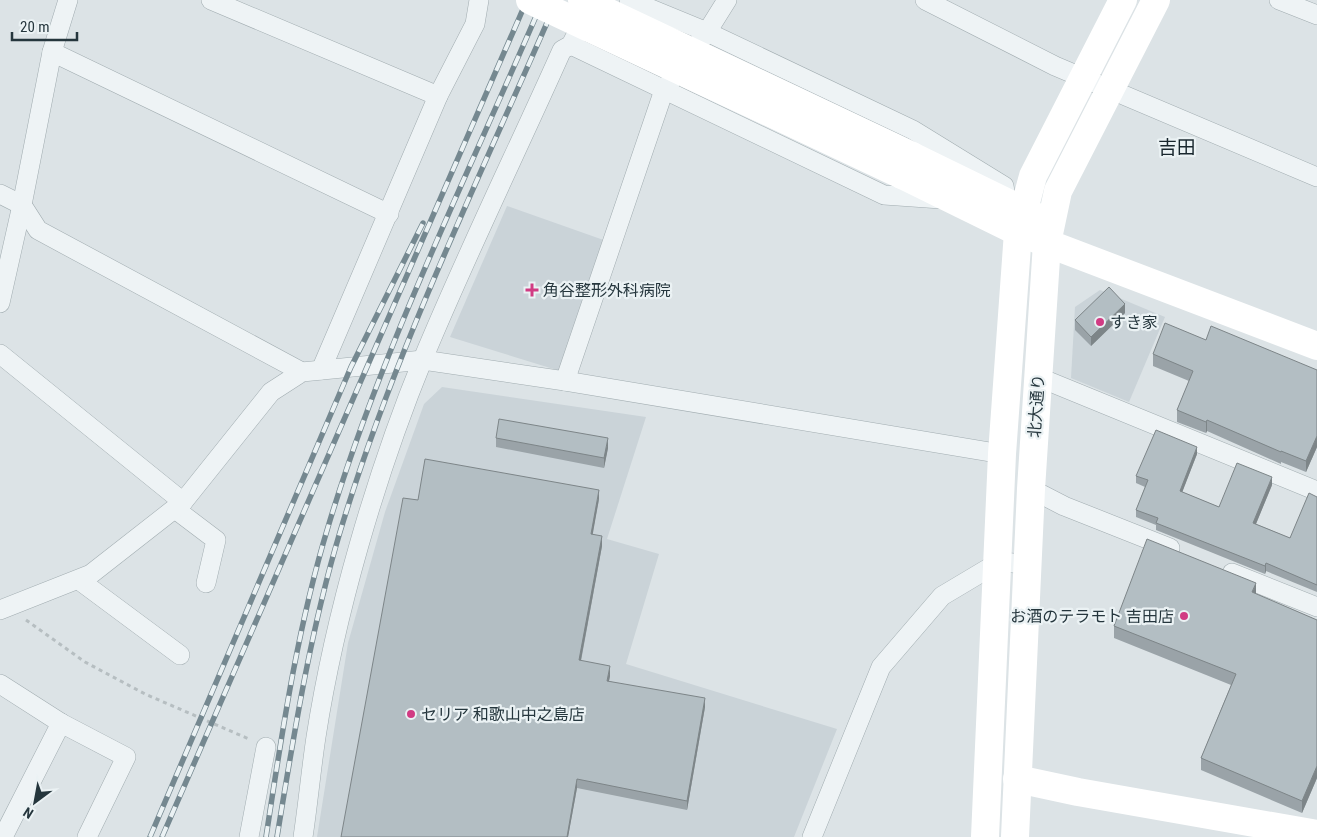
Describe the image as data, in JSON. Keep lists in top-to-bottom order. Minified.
{"streets":{"street":["北大通り"]},"districts":["吉田"],"places":{"health":["角谷整形外科病院"],"other":["すき家","お酒のテラモト 吉田店","セリア 和歌山中之島店"]},"scale_bar":"20 m","north":"bottom left"}
